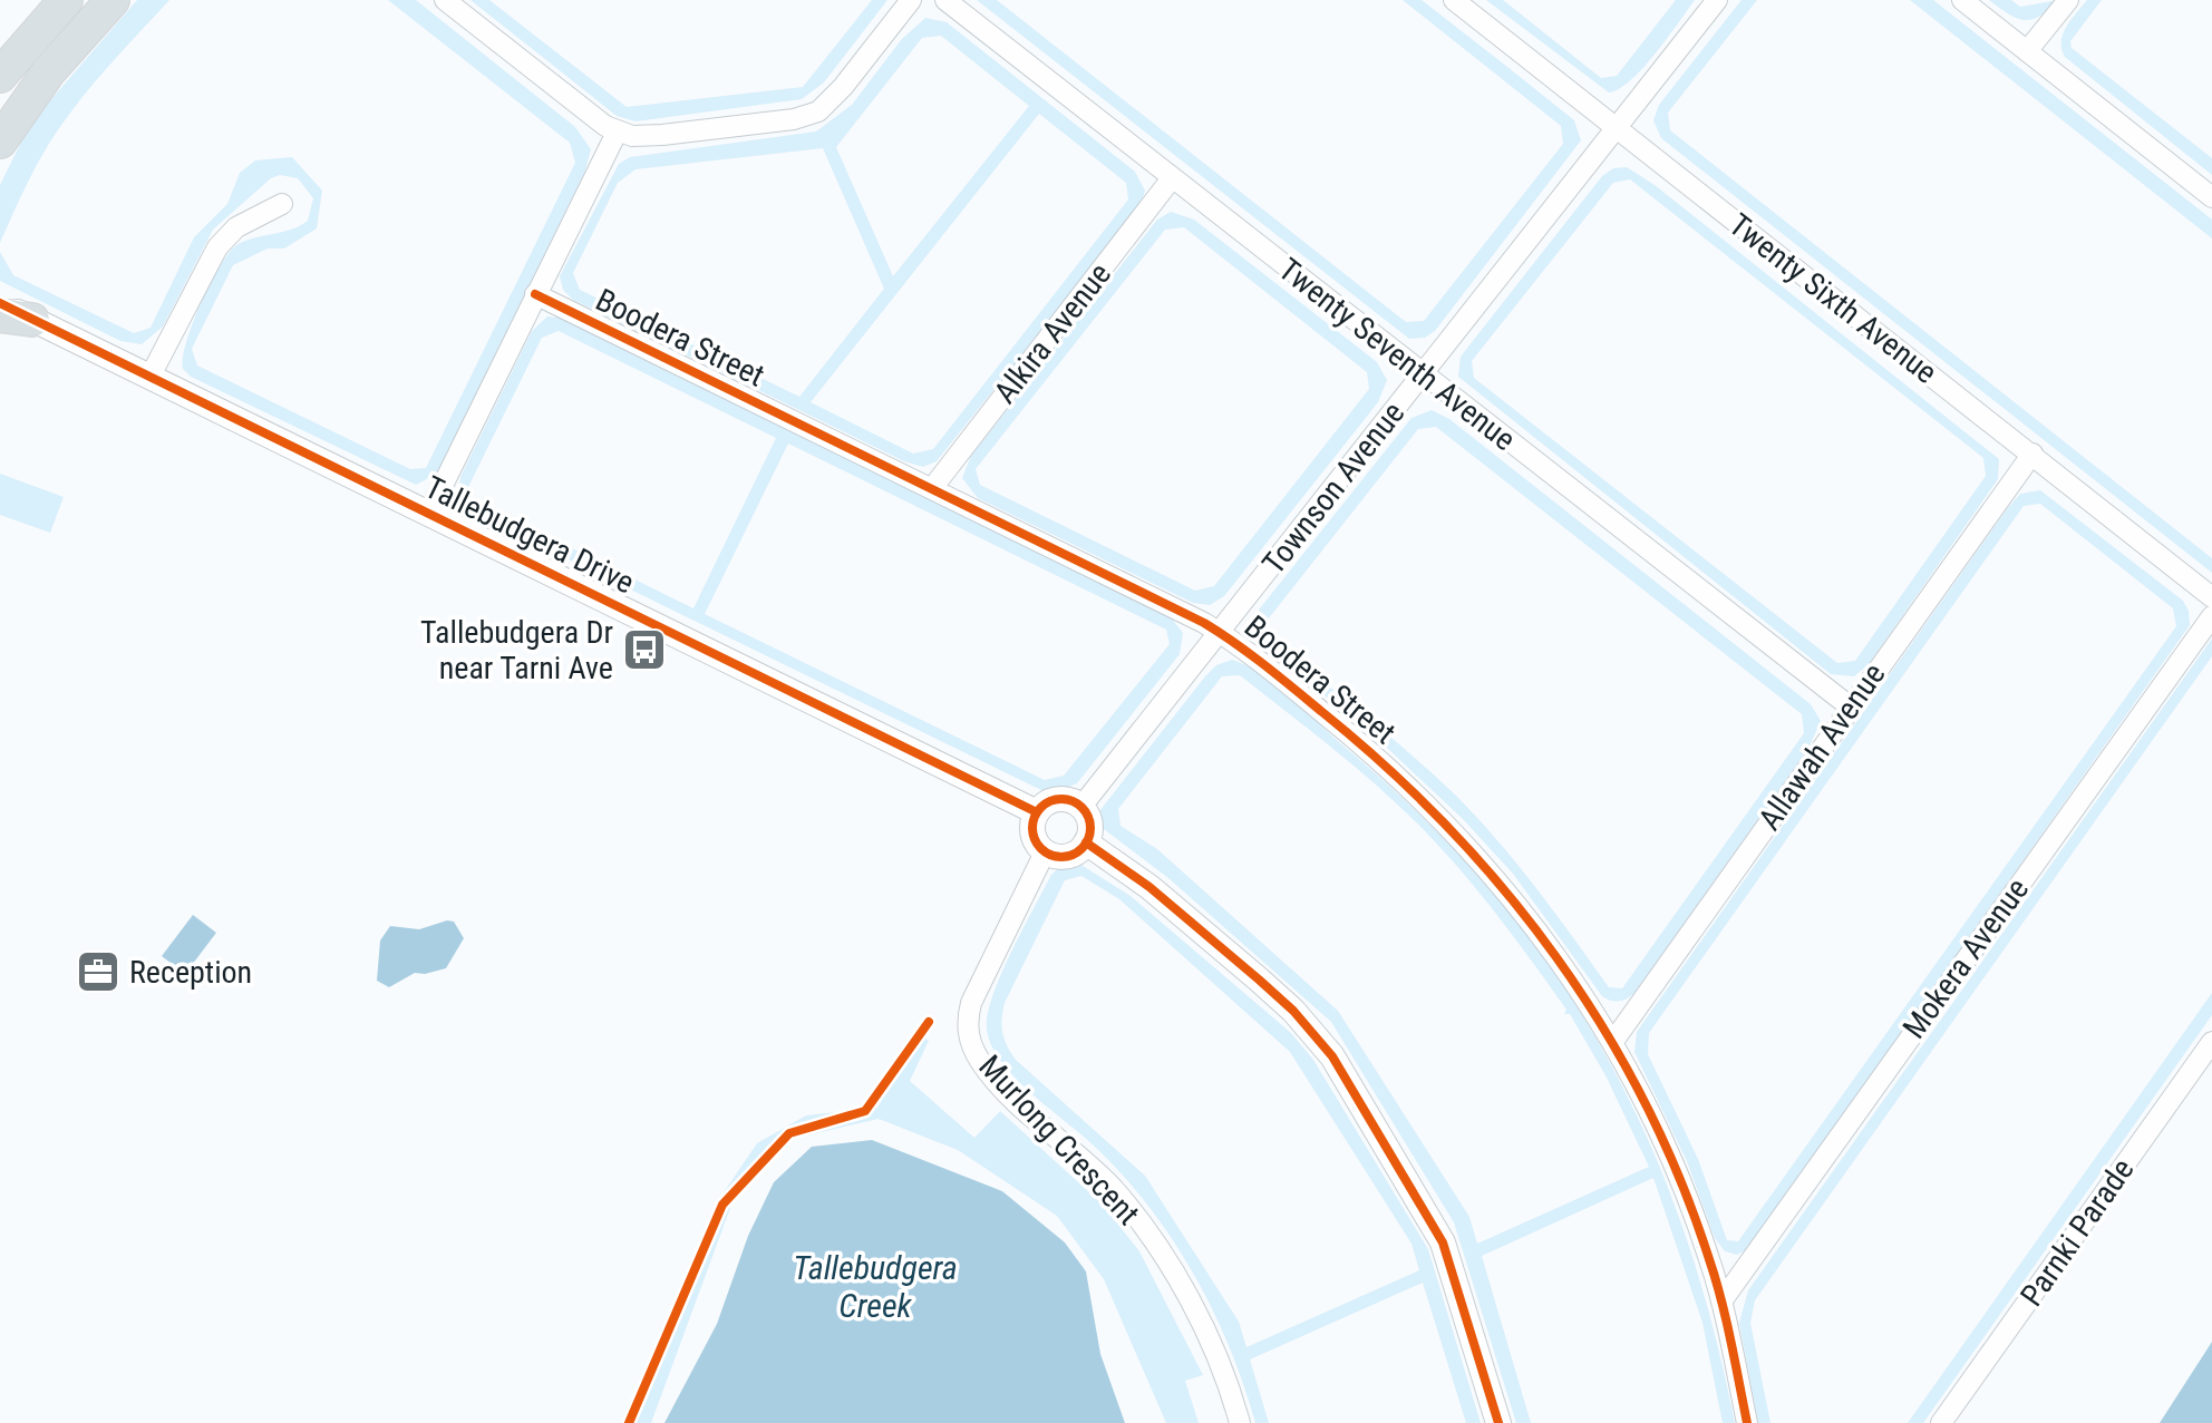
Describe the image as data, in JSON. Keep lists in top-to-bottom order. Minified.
{"streets":{"street":["Twenty Sixth Avenue","Alkira Avenue","Boodera Street","Twenty Seventh Avenue","Townson Avenue","Tallebudgera Drive","Allawah Avenue","Mokera Avenue","Murlong Crescent","Parnki Parade"]},"crossings":[["Twenty Sixth Avenue","Townson Avenue"],["Twenty Sixth Avenue","Allawah Avenue"],["Alkira Avenue","Boodera Street"],["Alkira Avenue","Twenty Seventh Avenue"],["Boodera Street","Townson Avenue"],["Boodera Street","Allawah Avenue"],["Boodera Street","Mokera Avenue"],["Twenty Seventh Avenue","Townson Avenue"],["Twenty Seventh Avenue","Allawah Avenue"],["Townson Avenue","Tallebudgera Drive"],["Townson Avenue","Murlong Crescent"],["Tallebudgera Drive","Murlong Crescent"]],"water":["Tallebudgera Creek"],"places":{"bus stop":["Tallebudgera Dr near Tarni Ave"],"office":["Reception"]}}
